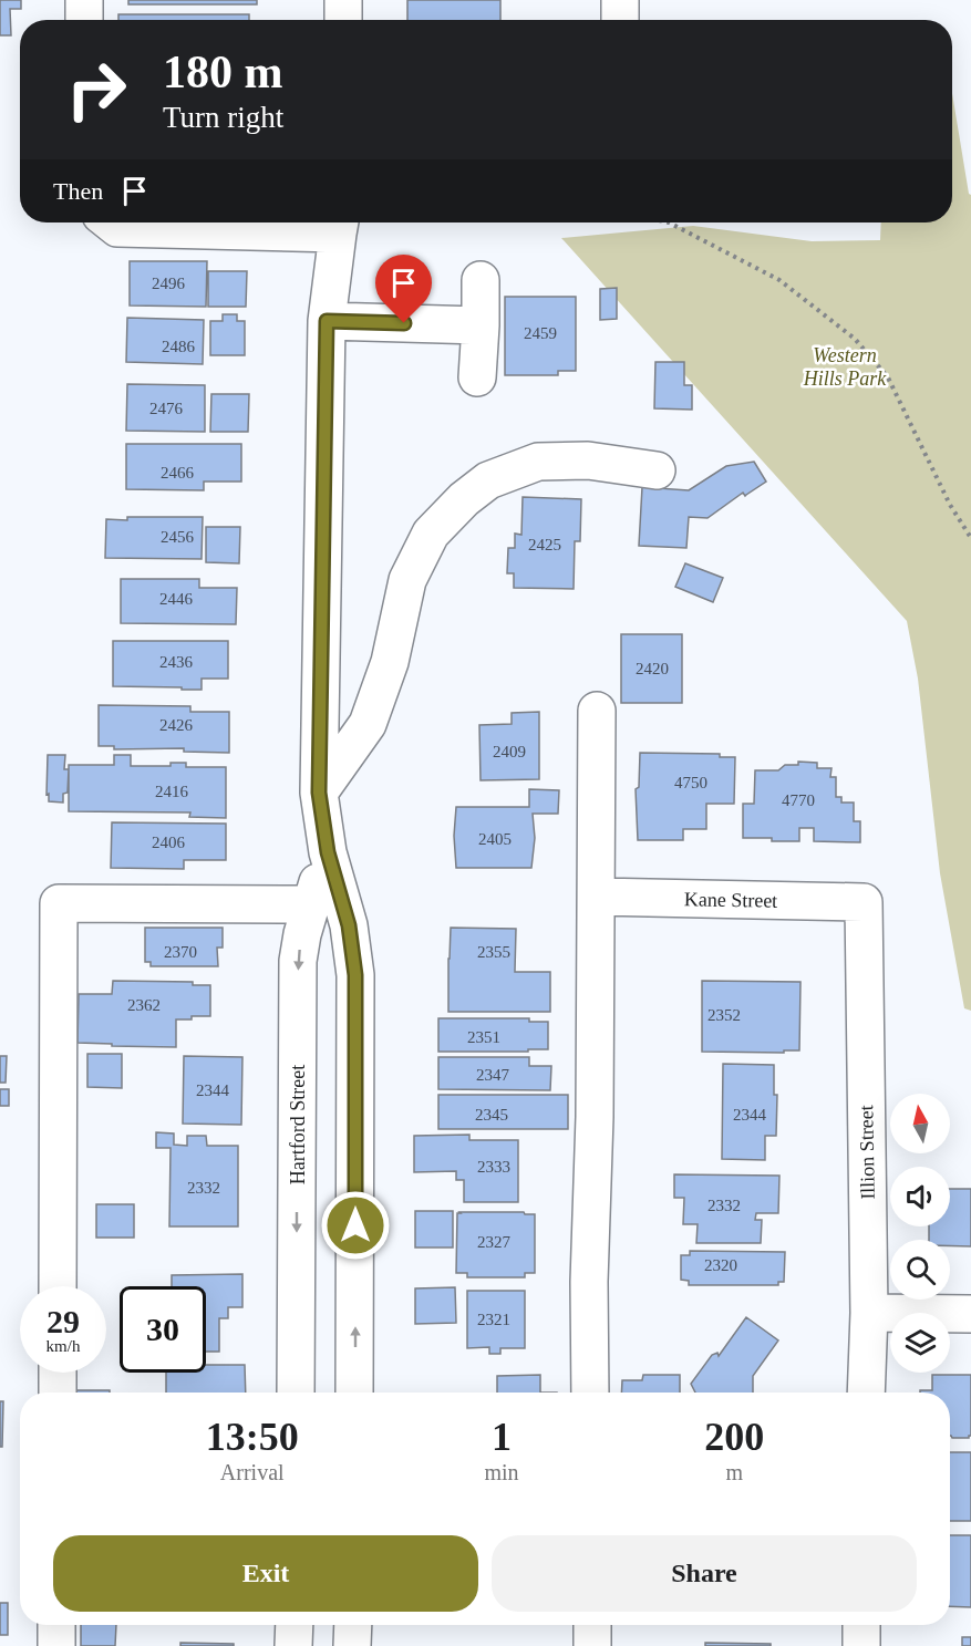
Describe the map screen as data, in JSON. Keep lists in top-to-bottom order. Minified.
{"streets":{"street":["Kane Street","Hartford Street","Illion Street"]},"crossings":[["Kane Street","Illion Street"]],"parks":["Western Hills Park"],"house_numbers":["2496","2459","2486","2476","2466","2456","2425","2446","2436","2420","2426","2409","4750","2416","4770","2405","2406","2370","2355","2362","2352","2351","2347","2344","2345","2344","2333","2332","2332","2327","2320","2321"],"north":"top","page":{"turn":["180 m","Turn right"],"then":"Then","speed":"29 km/h","limit":"30","eta":["13:50","Arrival","1","min","200","m"],"buttons":["Exit","Share"]}}
